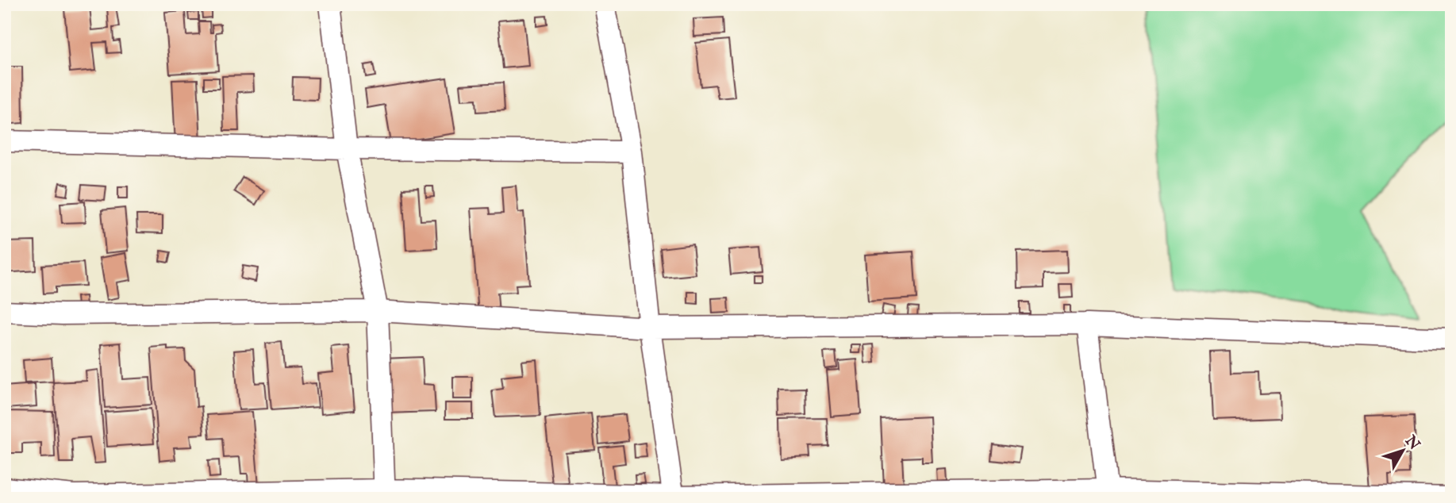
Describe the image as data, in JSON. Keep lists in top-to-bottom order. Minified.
{"north":"top right"}
